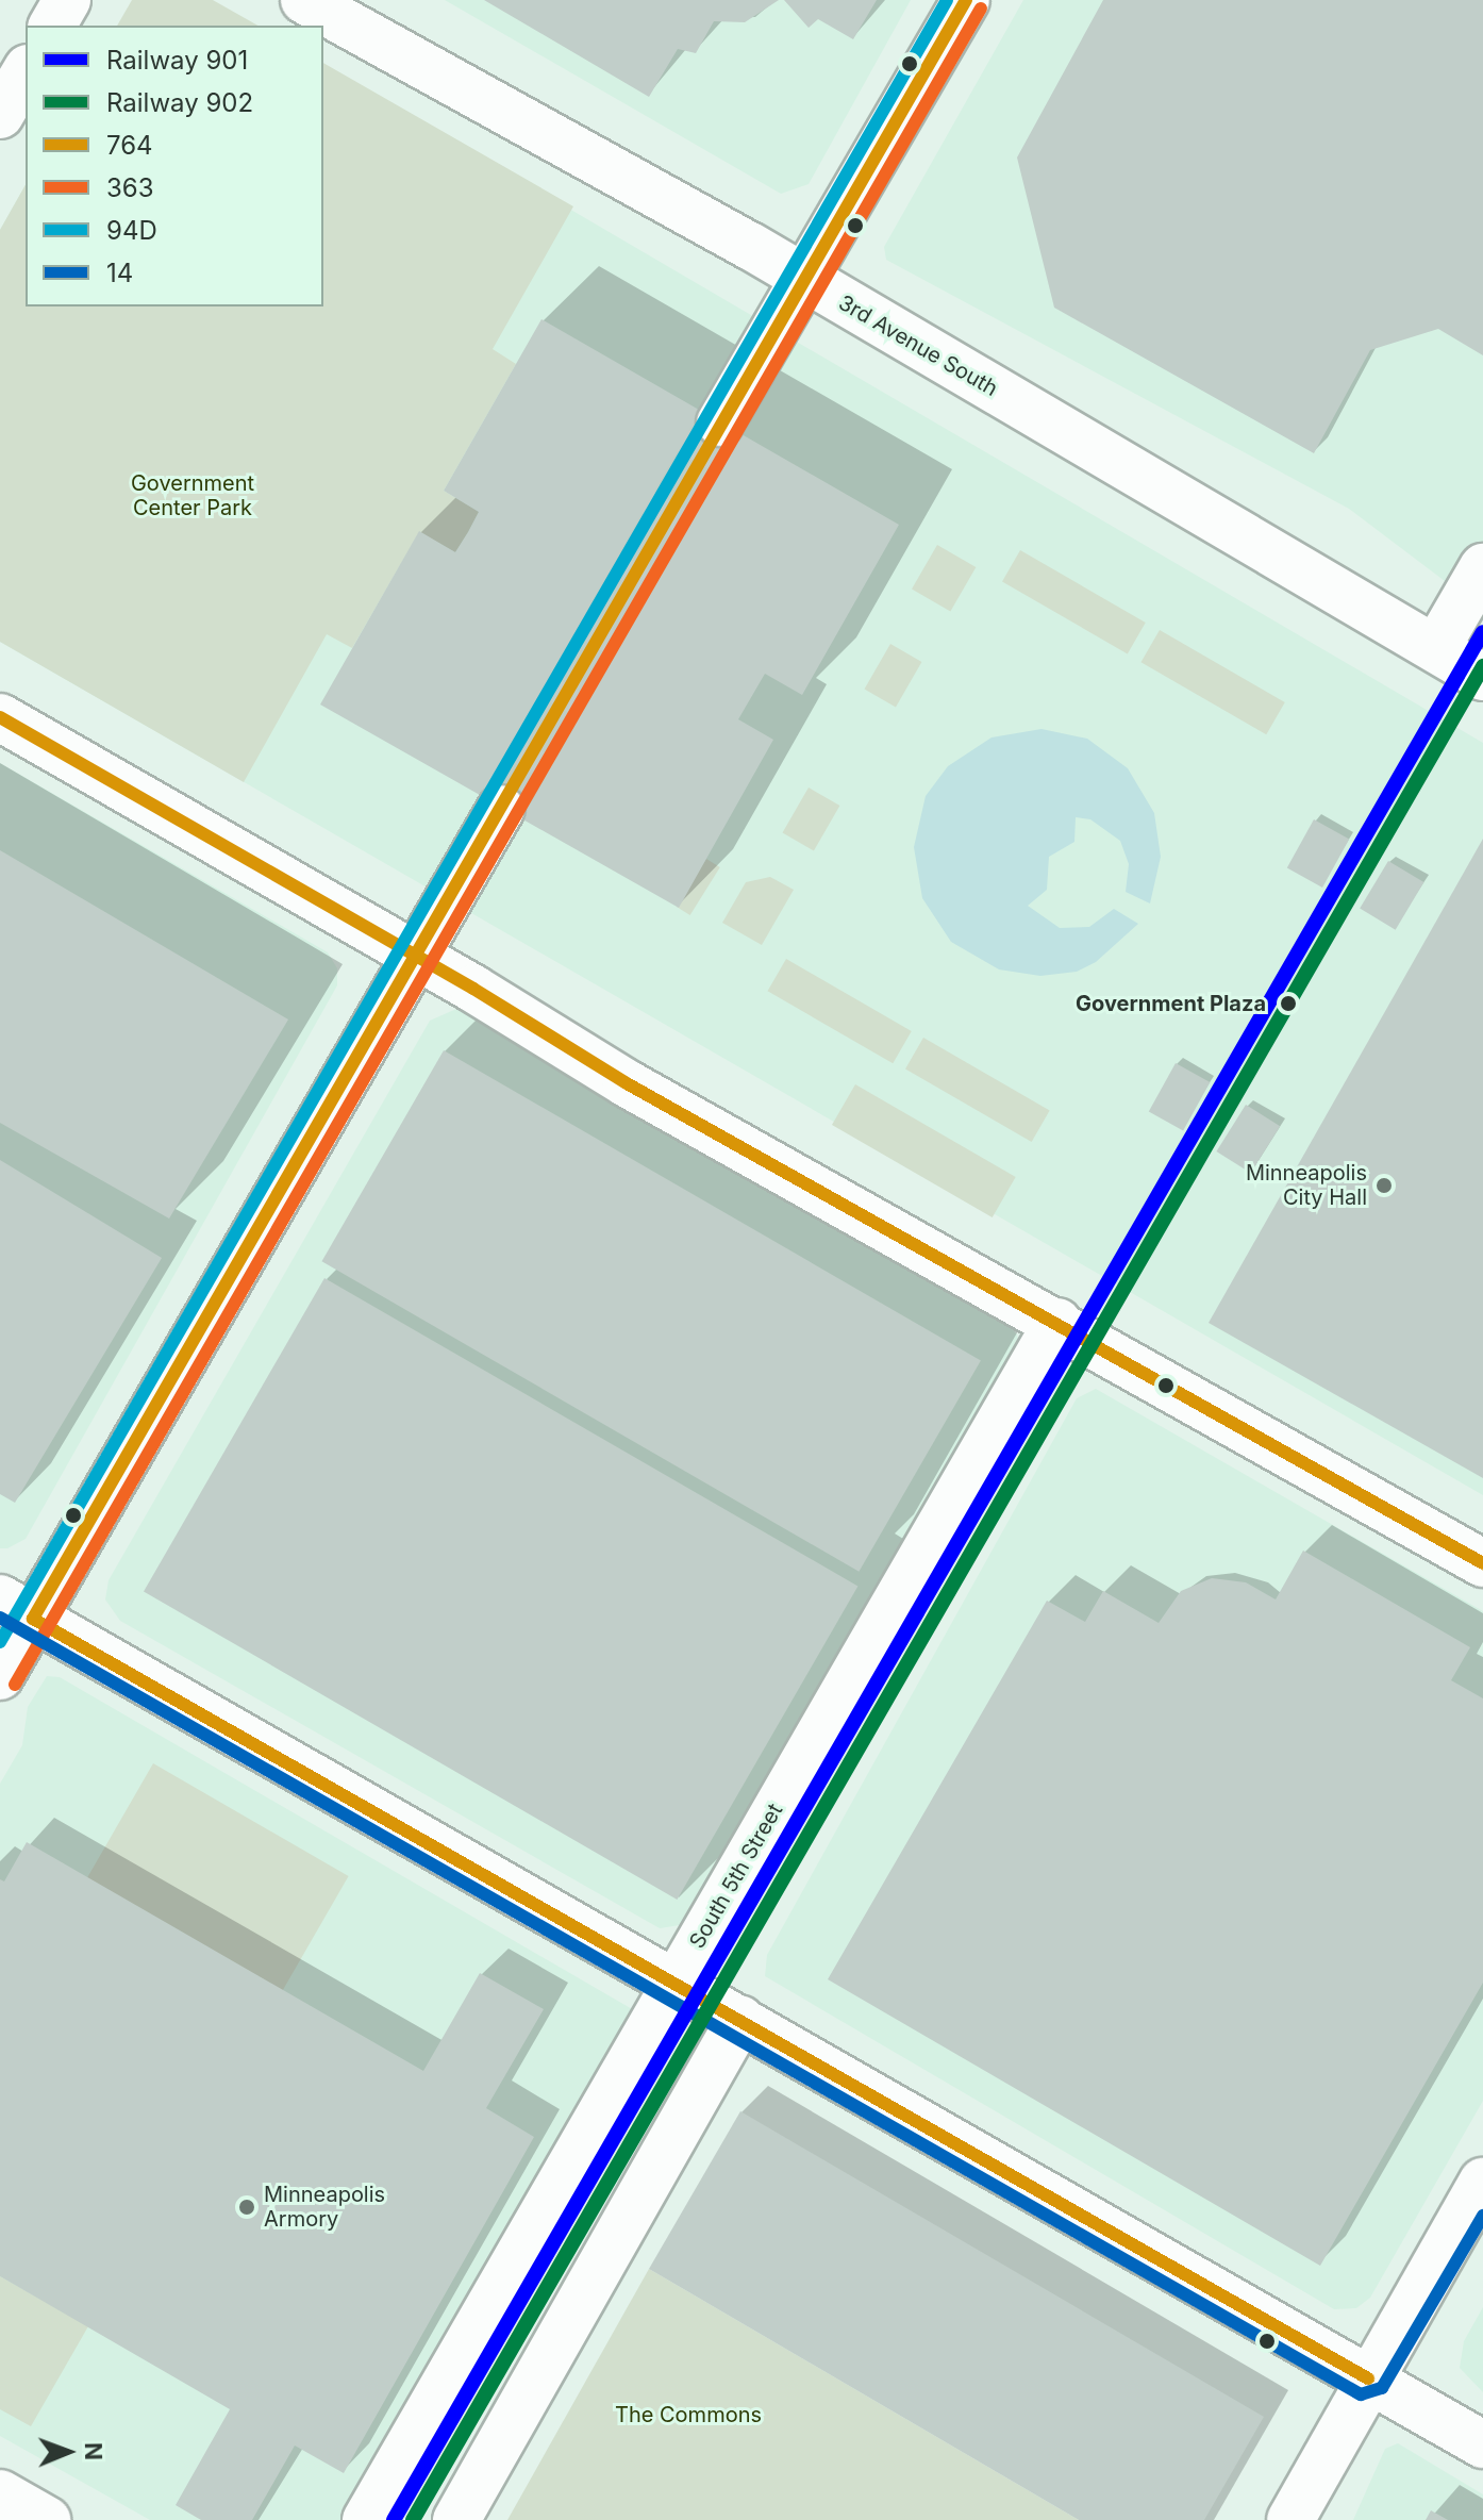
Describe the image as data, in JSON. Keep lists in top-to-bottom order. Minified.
{"streets":{"main road":["3rd Avenue South","South 5th Street"]},"parks":["Government Center Park","The Commons"],"places":["Government Plaza","Minneapolis City Hall","Minneapolis Armory"],"lines":["transit line 764","transit line 94D","transit line 363","rail line 901","rail line 902","transit line 14"],"legend":["Railway 901","Railway 902","764","363","94D","14"],"north":"right"}
